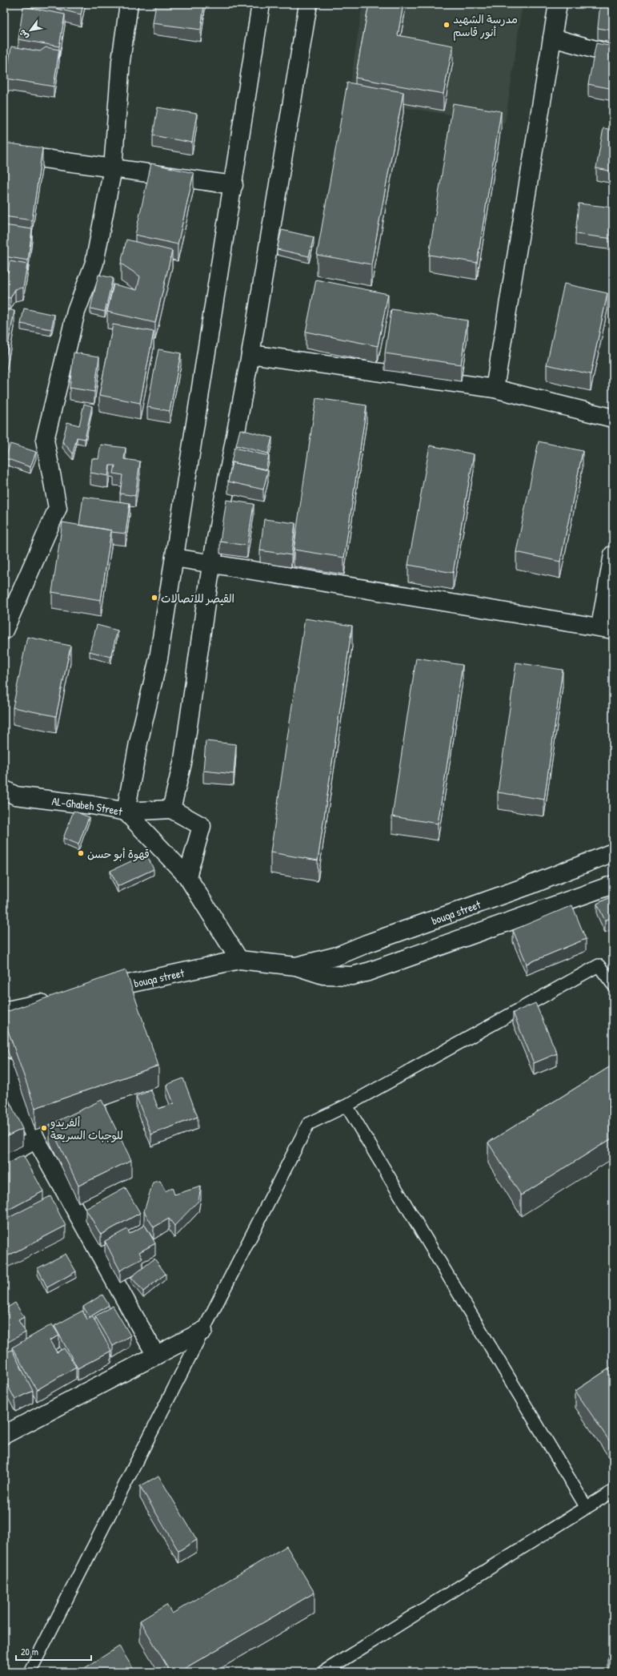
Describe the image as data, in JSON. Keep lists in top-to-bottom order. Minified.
{"streets":{"street":["AL-Ghabeh Street","bouqa street"]},"places":["مدرسة الشهيد أنور قاسم","القيصر للاتصالات","قهوة أبو حسن","ألفريدو للوجبات السريعة"],"scale_bar":"20 m","north":"bottom left"}
